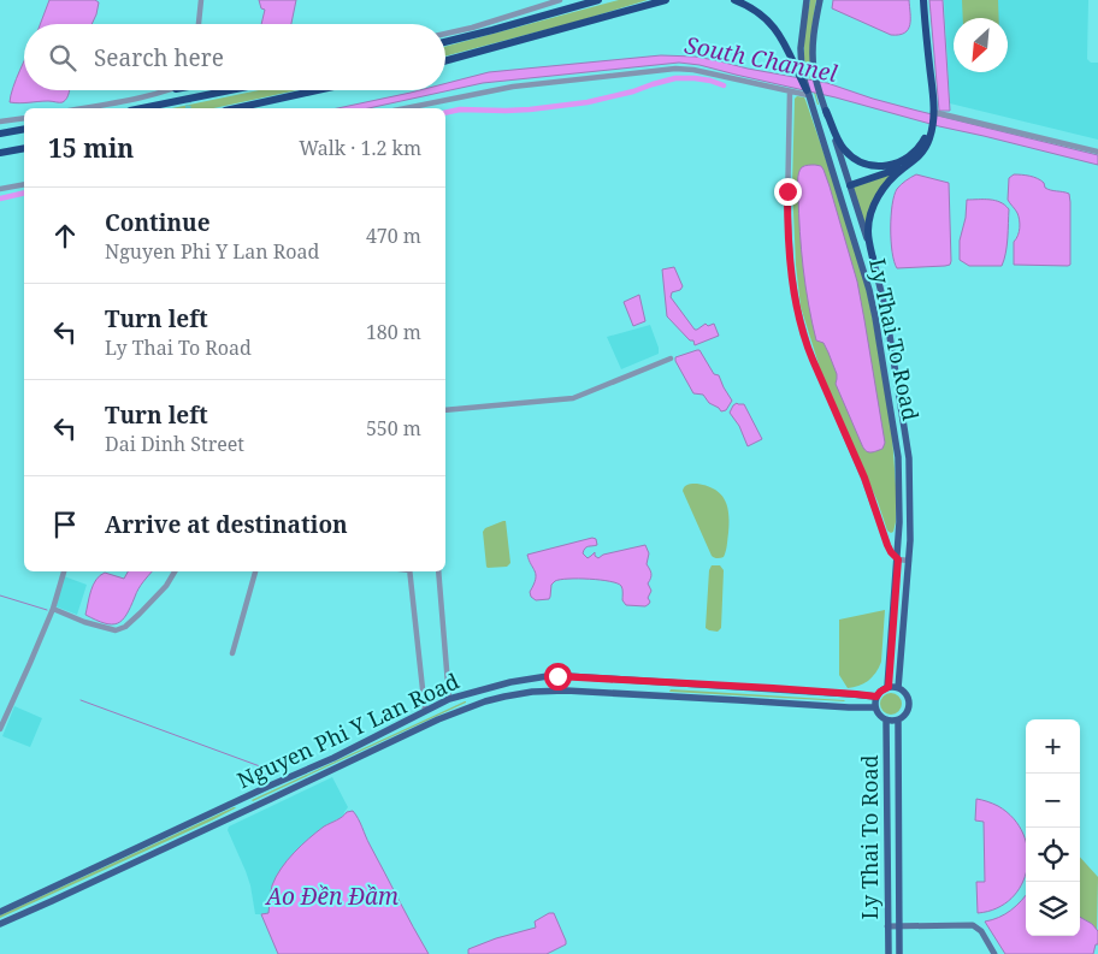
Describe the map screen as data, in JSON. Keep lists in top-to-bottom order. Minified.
{"streets":{"main road":["Ly Thai To Road","Nguyen Phi Y Lan Road"]},"crossings":[["Ly Thai To Road","Nguyen Phi Y Lan Road"]],"water":["South Channel","Ao Đền Đầm"],"north":"bottom left","page":{"search":"Search here","heading":["15 min","Walk · 1.2 km"],"list":[["Continue","Nguyen Phi Y Lan Road","470 m"],["Turn left","Ly Thai To Road","180 m"],["Turn left","Dai Dinh Street","550 m"],"Arrive at destination"],"map_buttons":["+","−"]}}
